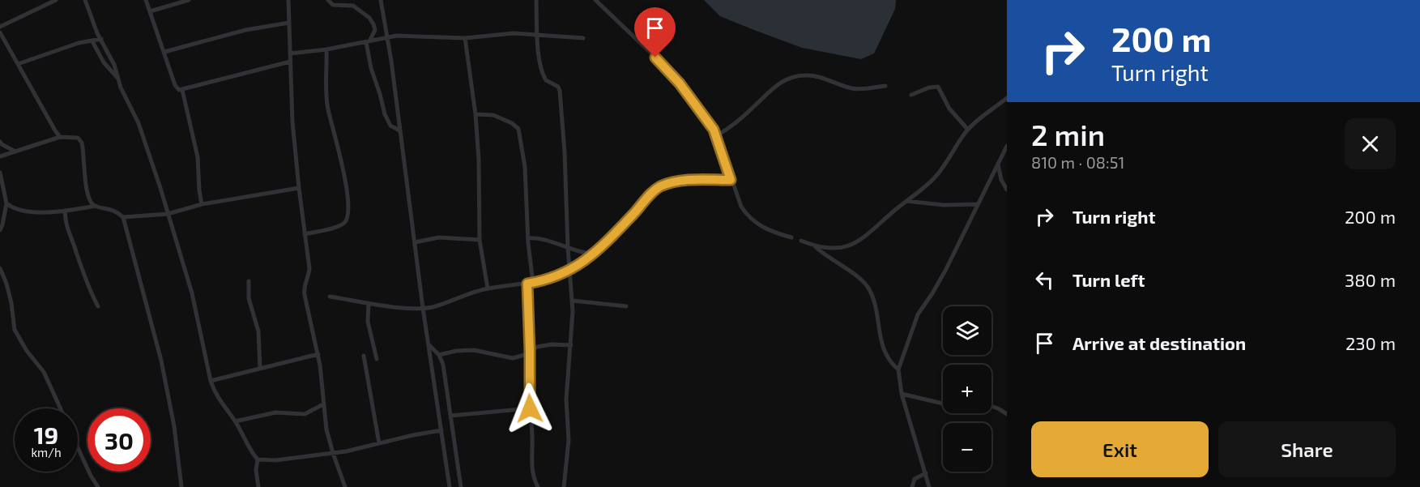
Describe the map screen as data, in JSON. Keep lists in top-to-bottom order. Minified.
{"page":{"turn":["200 m","Turn right"],"heading":["2 min","810 m · 08:51"],"list":[{"name":"Turn right","value":"200 m"},{"name":"Turn left","value":"380 m"},{"name":"Arrive at destination","value":"230 m"}],"map_buttons":["+","−"],"speed":"19 km/h","limit":"30","buttons":["Exit","Share"]}}
